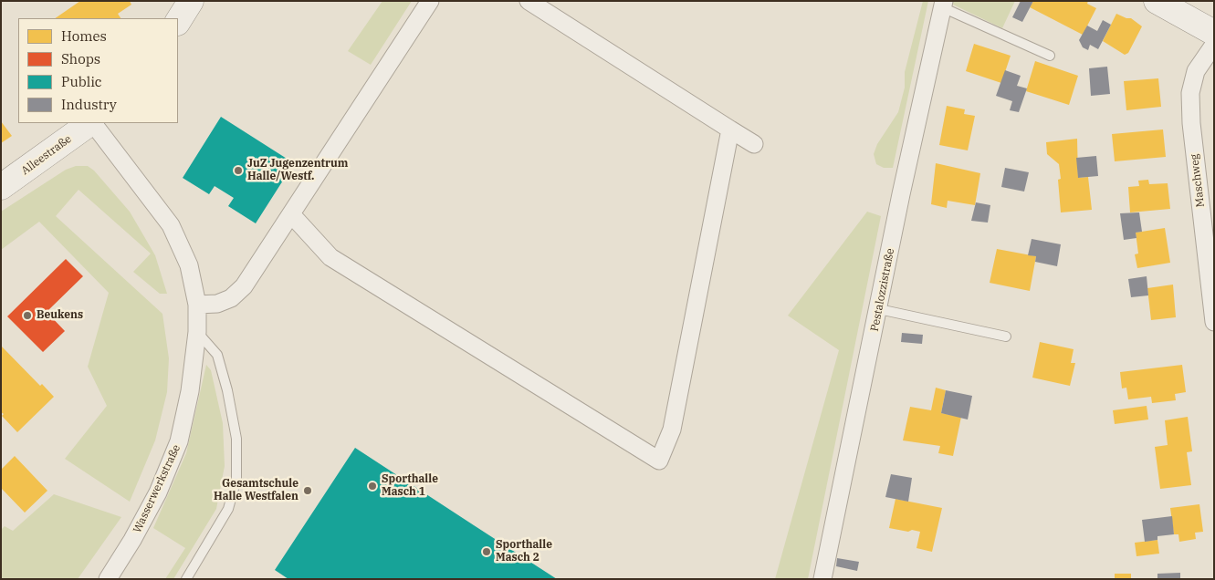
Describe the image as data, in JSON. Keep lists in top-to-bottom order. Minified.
{"streets":{"street":["Alleestraße","Maschweg","Pestalozzistraße","Wasserwerkstraße"]},"places":["JuZ Jugenzentrum Halle/Westf.","Beukens","Sporthalle Masch 1","Gesamtschule Halle Westfalen","Sporthalle Masch 2"],"legend":["Homes","Shops","Public","Industry"]}
